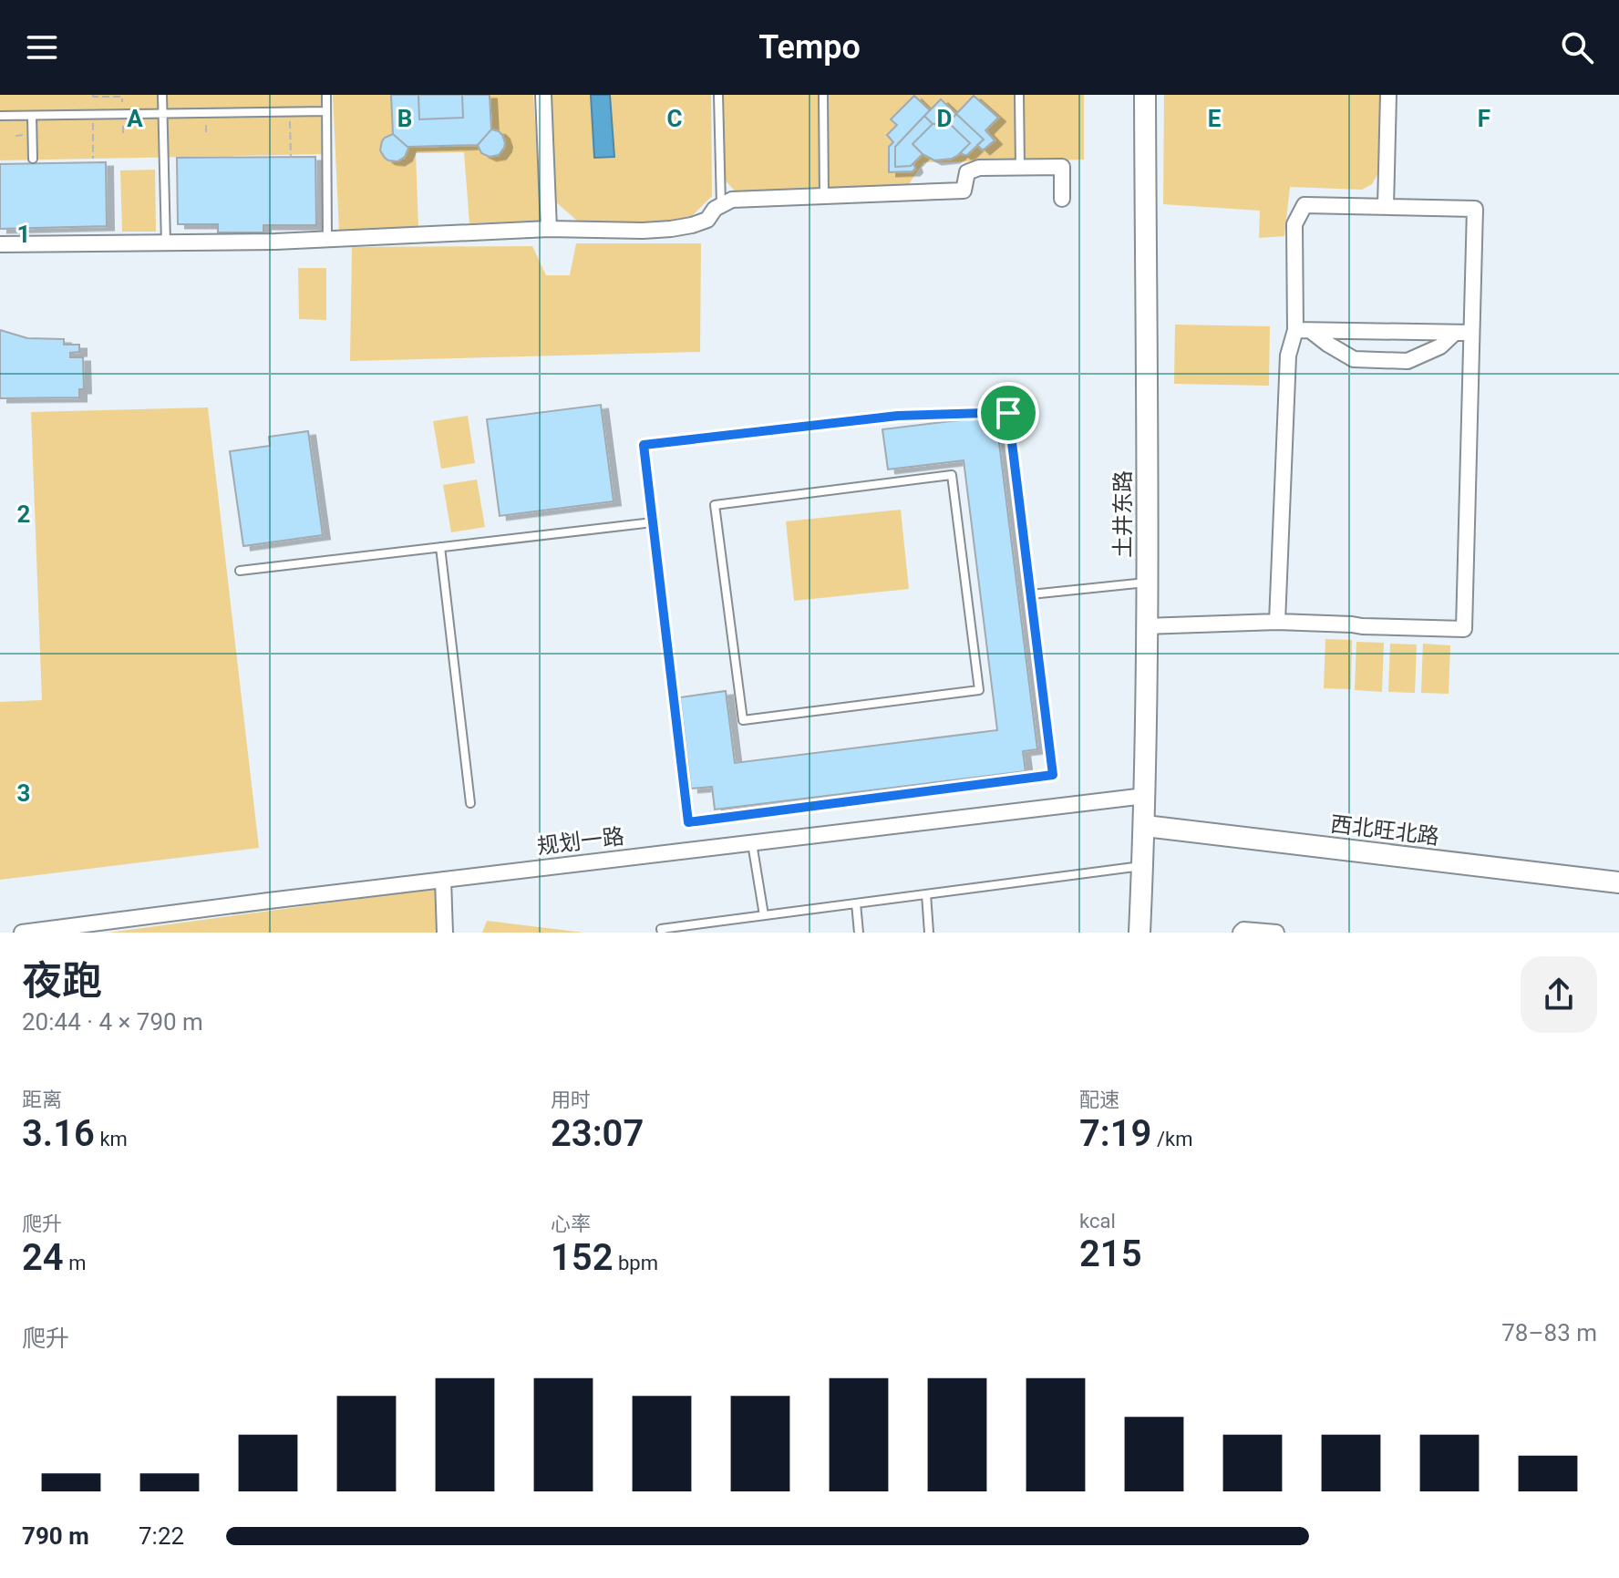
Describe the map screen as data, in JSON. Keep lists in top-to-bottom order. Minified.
{"streets":{"street":["土井东路","西北旺北路","规划一路"]},"crossings":[["土井东路","西北旺北路"],["土井东路","规划一路"]],"page":{"header":"Tempo","heading":["夜跑","20:44 · 4 × 790 m"],"stats":[["距离","3.16 km"],["用时","23:07"],["配速","7:19 /km"],["爬升","24 m"],["心率","152 bpm"],["kcal","215"]],"chart":["爬升","78–83 m"],"list":[{"name":"790 m","note":"7:22"}]},"grid":{"columns":["A","B","C","D","E","F"],"rows":["1","2","3"]}}
